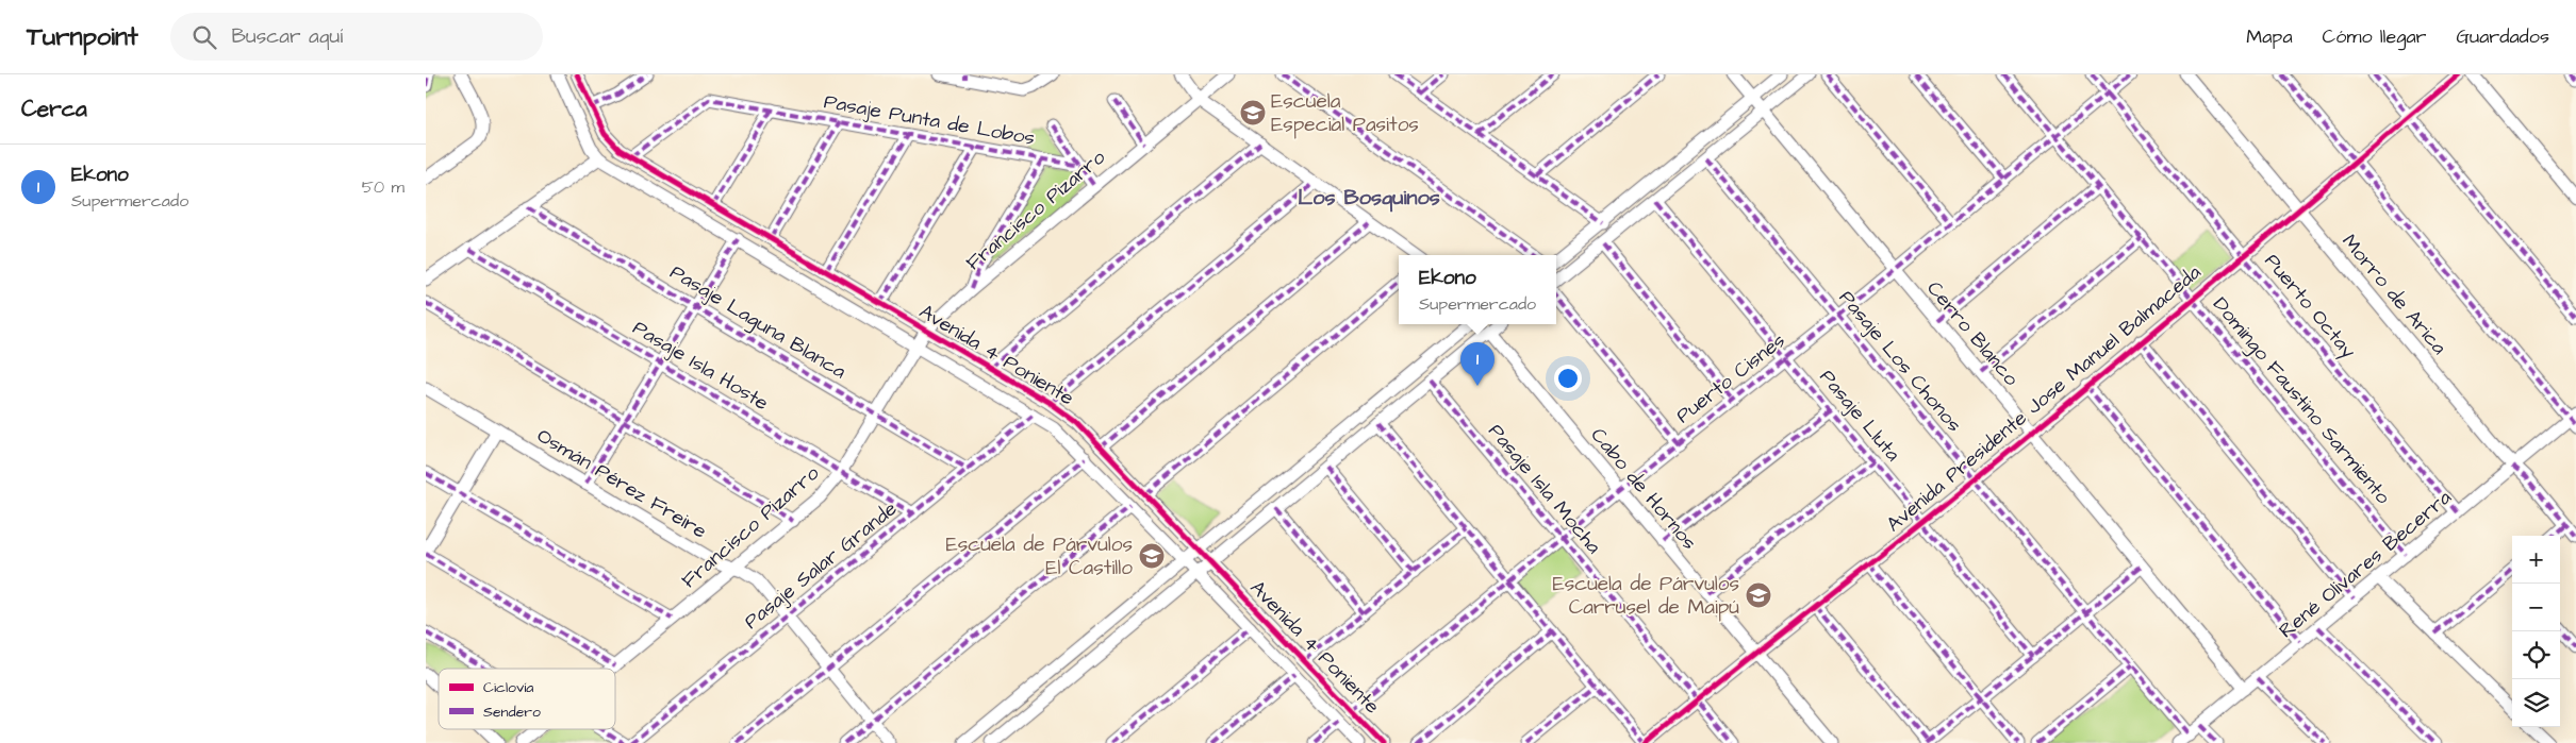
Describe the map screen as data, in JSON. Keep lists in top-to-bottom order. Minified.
{"streets":{"street":["Pasaje Punta de Lobos","Francisco Pizarro","Morro de Arica","Puerto Octay","Pasaje Laguna Blanca","Cerro Blanco","Avenida 4 Poniente","Pasaje Los Chonos","Pasaje Isla Hoste","Puerto Cisnes","Avenida Presidente Jose Manuel Balmaceda","Domingo Faustino Sarmiento","Pasaje Lluta","Osmán Pérez Freire","Pasaje Isla Mocha","Cabo de Hornos","René Olivares Becerra","Pasaje Salar Grande"]},"crossings":[["Pasaje Punta de Lobos","Avenida 4 Poniente"],["Francisco Pizarro","Pasaje Laguna Blanca"],["Francisco Pizarro","Avenida 4 Poniente"],["Francisco Pizarro","Pasaje Isla Hoste"],["Francisco Pizarro","Osmán Pérez Freire"],["Morro de Arica","Avenida Presidente Jose Manuel Balmaceda"],["Morro de Arica","René Olivares Becerra"],["Puerto Octay","Puerto Cisnes"],["Puerto Octay","Avenida Presidente Jose Manuel Balmaceda"],["Puerto Octay","René Olivares Becerra"],["Pasaje Laguna Blanca","Pasaje Salar Grande"],["Cerro Blanco","Puerto Cisnes"],["Cerro Blanco","Avenida Presidente Jose Manuel Balmaceda"],["Cerro Blanco","René Olivares Becerra"],["Avenida 4 Poniente","Puerto Cisnes"],["Avenida 4 Poniente","Pasaje Salar Grande"],["Pasaje Los Chonos","Puerto Cisnes"],["Pasaje Los Chonos","Avenida Presidente Jose Manuel Balmaceda"],["Pasaje Los Chonos","René Olivares Becerra"],["Pasaje Isla Hoste","Pasaje Salar Grande"],["Puerto Cisnes","Domingo Faustino Sarmiento"],["Puerto Cisnes","Pasaje Lluta"],["Puerto Cisnes","Pasaje Isla Mocha"],["Puerto Cisnes","Cabo de Hornos"],["Avenida Presidente Jose Manuel Balmaceda","Domingo Faustino Sarmiento"],["Avenida Presidente Jose Manuel Balmaceda","Pasaje Lluta"],["Avenida Presidente Jose Manuel Balmaceda","Pasaje Isla Mocha"],["Avenida Presidente Jose Manuel Balmaceda","Cabo de Hornos"],["Domingo Faustino Sarmiento","René Olivares Becerra"],["Osmán Pérez Freire","Pasaje Salar Grande"]],"districts":["Los Bosquinos"],"places":{"school or university":["Escuela Especial Pasitos","Escuela de Párvulos El Castillo","Escuela de Párvulos Carrusel de Maipú"]},"legend":["Ciclovía","Sendero"],"page":{"header":"Turnpoint","search":"Buscar aquí","nav":["Mapa","Cómo llegar","Guardados"],"heading":"Cerca","list":[{"mark":"1","name":"Ekono","note":"Supermercado","value":"50 m"}],"popup":["Ekono","Supermercado"],"pins":"1","map_buttons":["+","−"]}}
